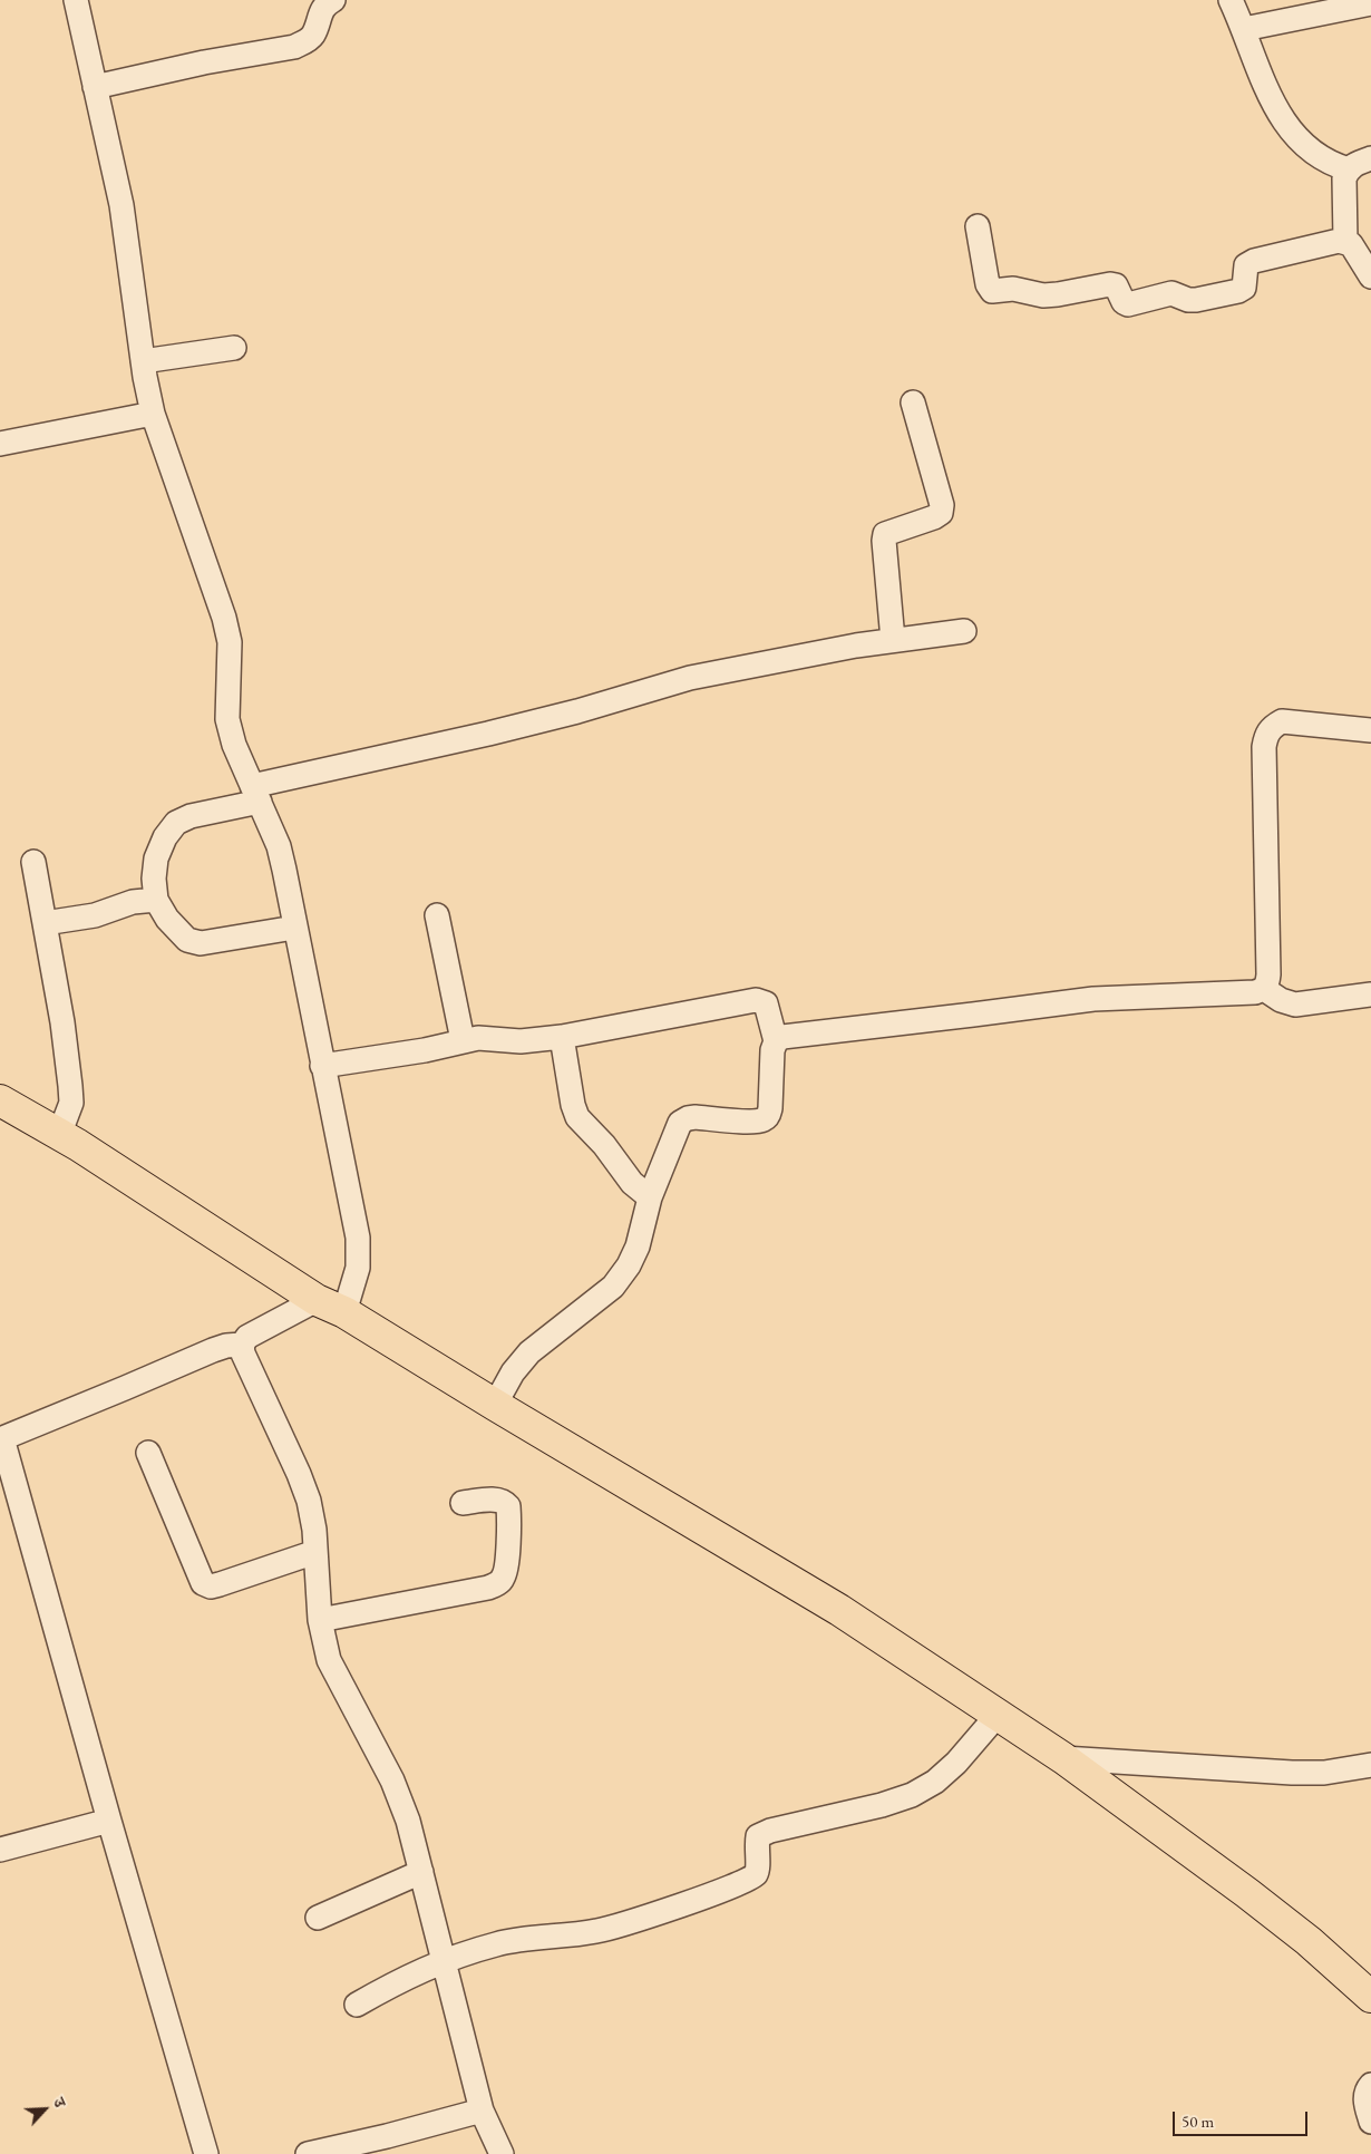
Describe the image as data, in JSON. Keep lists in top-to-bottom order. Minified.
{"scale_bar":"50 m","north":"top right"}
